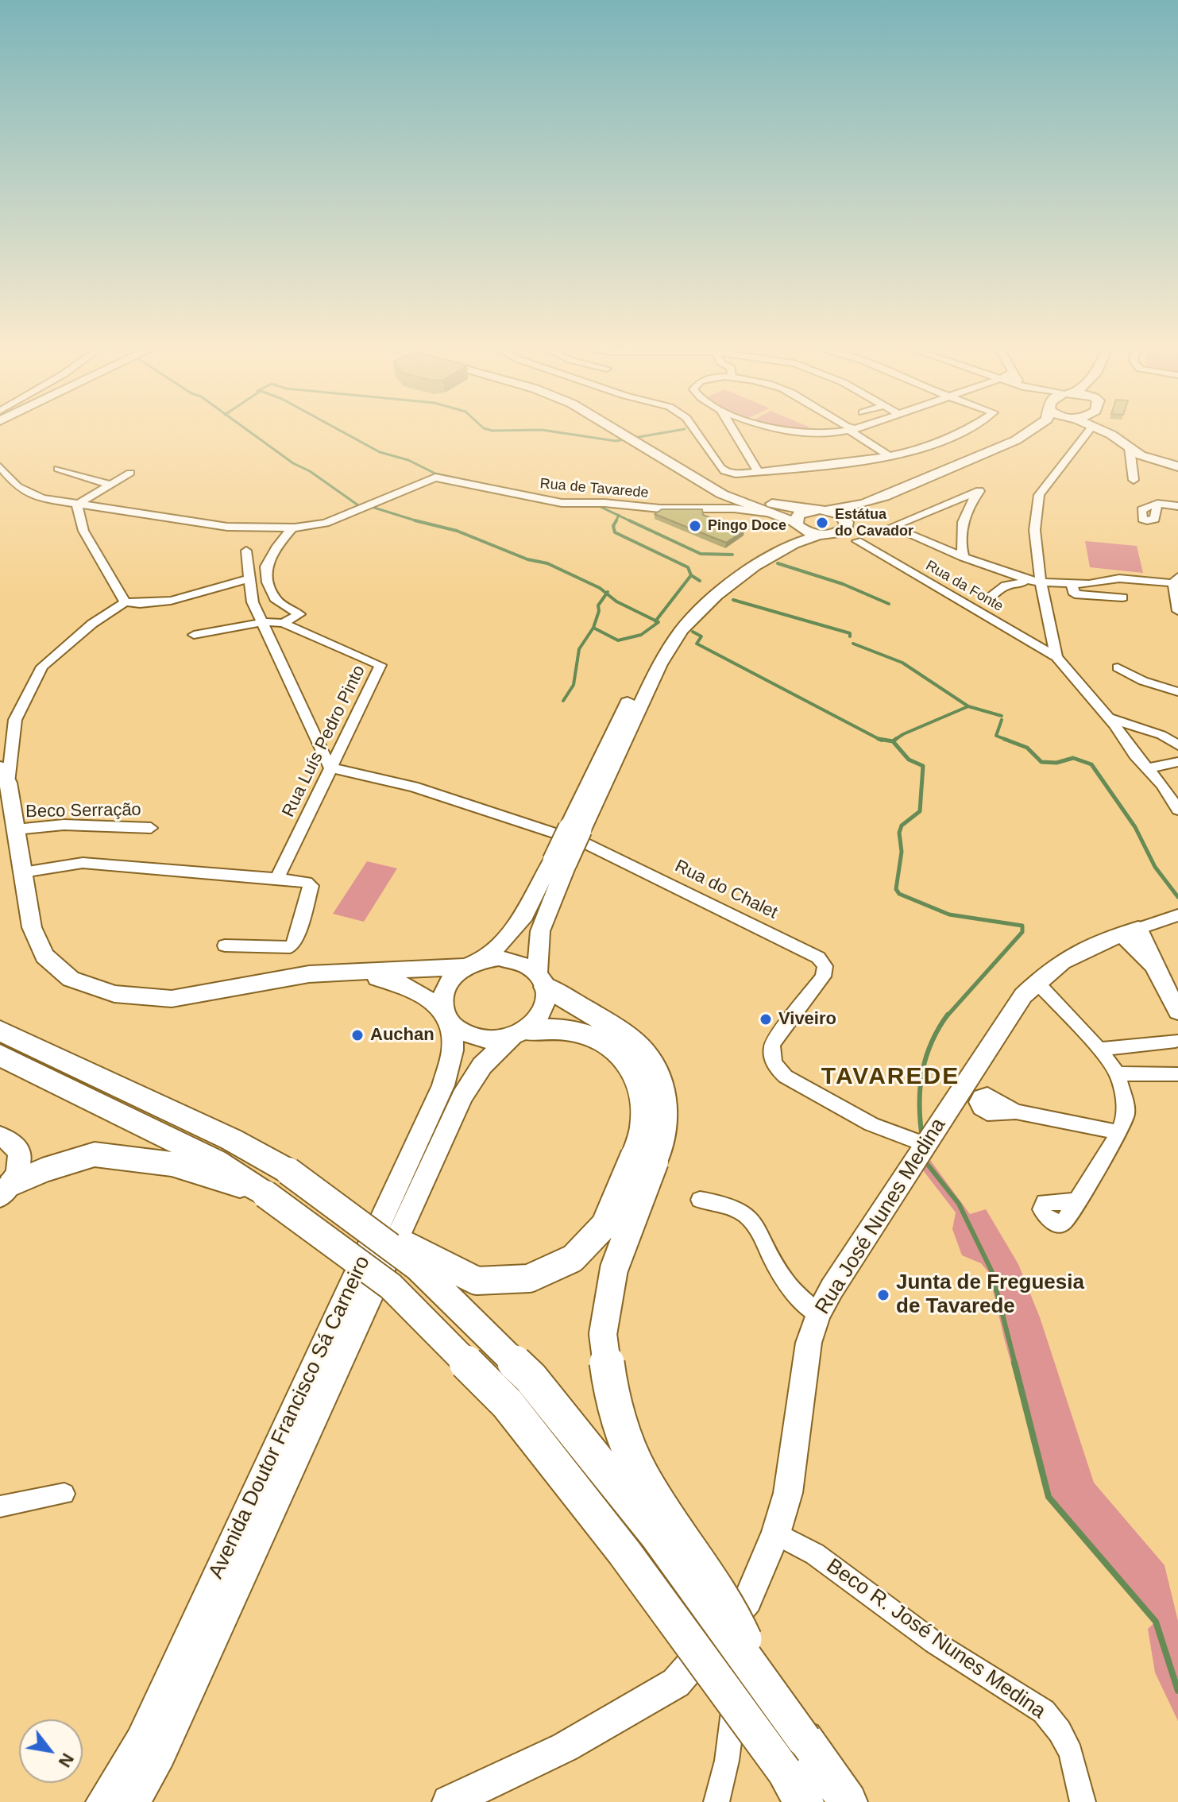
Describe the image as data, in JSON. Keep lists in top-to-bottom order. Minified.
{"streets":{"main road":["Rua José Nunes Medina","Avenida Doutor Francisco Sá Carneiro"],"street":["Rua de Tavarede","Rua da Fonte","Rua Luís Pedro Pinto","Beco Serração","Rua do Chalet","Beco R. José Nunes Medina"]},"crossings":[["Rua Luís Pedro Pinto","Rua do Chalet"],["Rua do Chalet","Rua José Nunes Medina"],["Rua José Nunes Medina","Beco R. José Nunes Medina"]],"districts":["TAVAREDE"],"places":["Estátua do Cavador","Pingo Doce","Viveiro","Auchan","Junta de Freguesia de Tavarede"],"north":"bottom right"}
